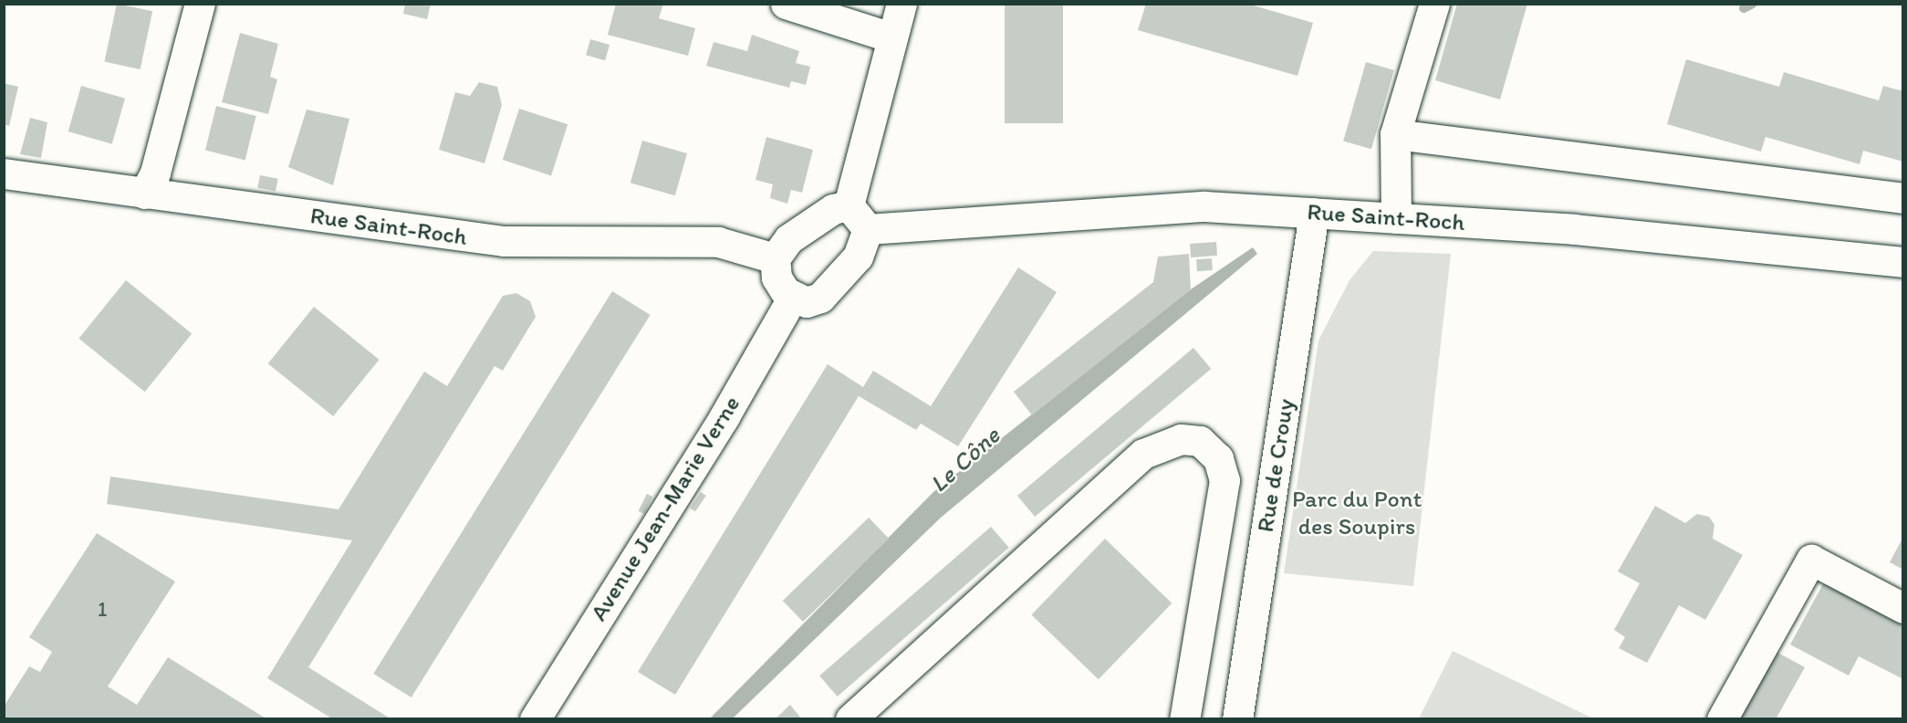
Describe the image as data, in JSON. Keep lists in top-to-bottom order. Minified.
{"streets":{"street":["Rue Saint-Roch","Rue de Crouy","Avenue Jean-Marie Verne"]},"crossings":[["Rue Saint-Roch","Rue de Crouy"]],"water":["Le Cône"],"parks":["Parc du Pont des Soupirs"],"house_numbers":["1"]}
